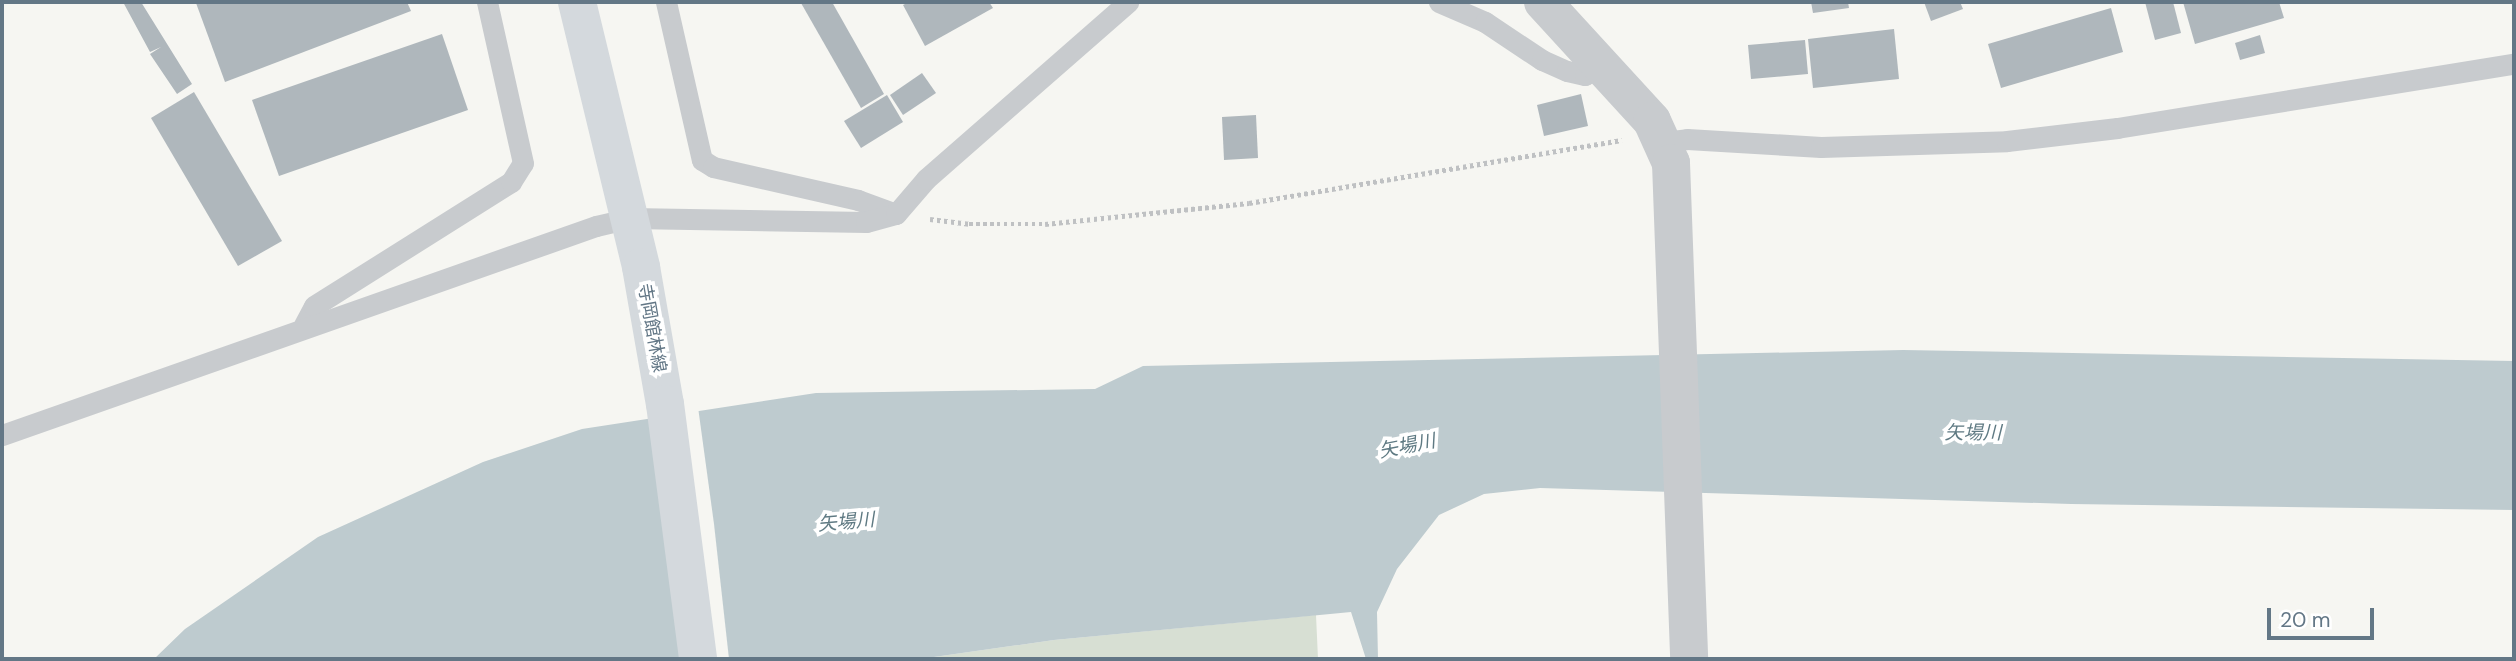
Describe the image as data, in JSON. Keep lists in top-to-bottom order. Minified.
{"streets":{"main road":["寺岡館林線"]},"water":["矢場川"],"scale_bar":"20 m"}
